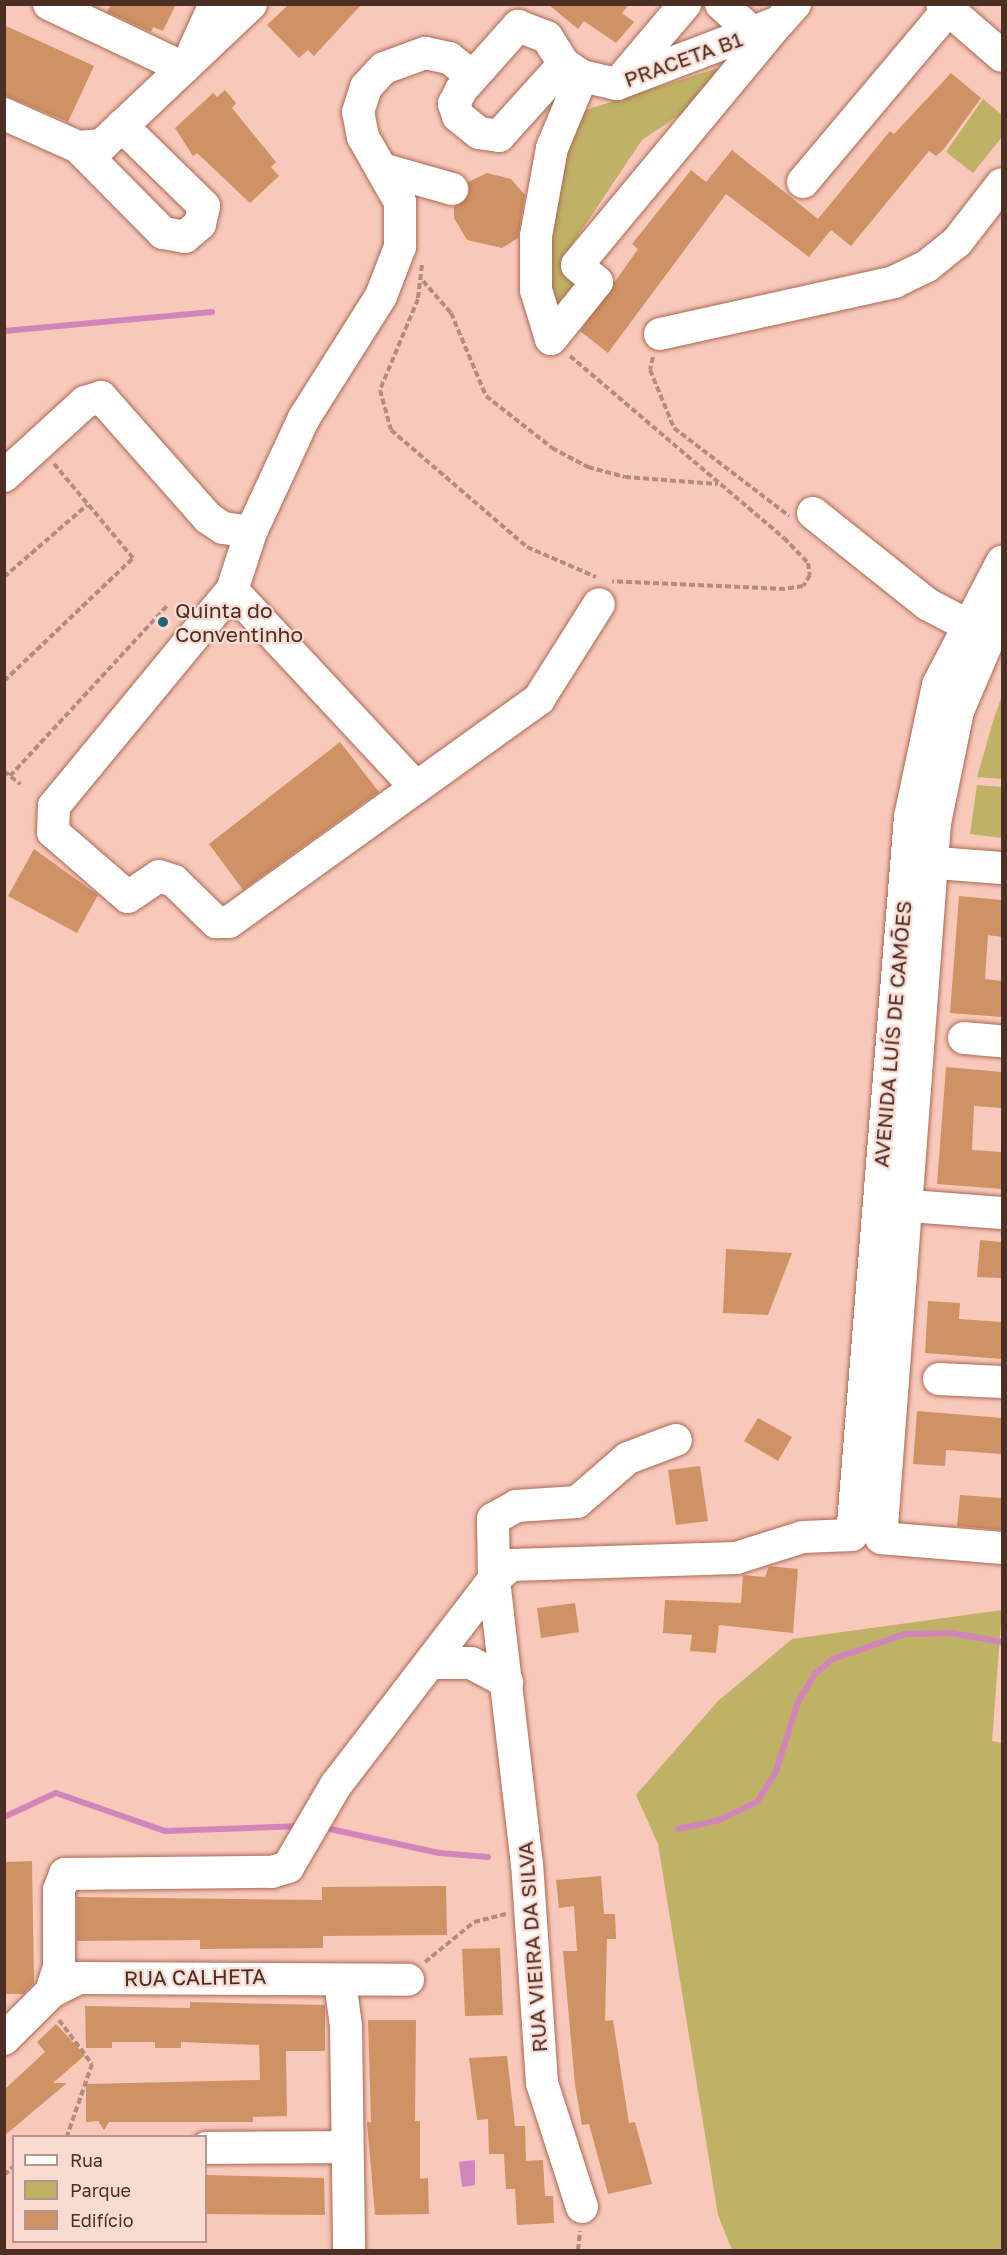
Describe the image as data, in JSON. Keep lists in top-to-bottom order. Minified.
{"streets":{"street":["PRACETA B1","AVENIDA LUÍS DE CAMÕES","RUA VIEIRA DA SILVA","RUA CALHETA"]},"places":["Quinta do Conventinho"],"legend":["Rua","Parque","Edifício"]}
